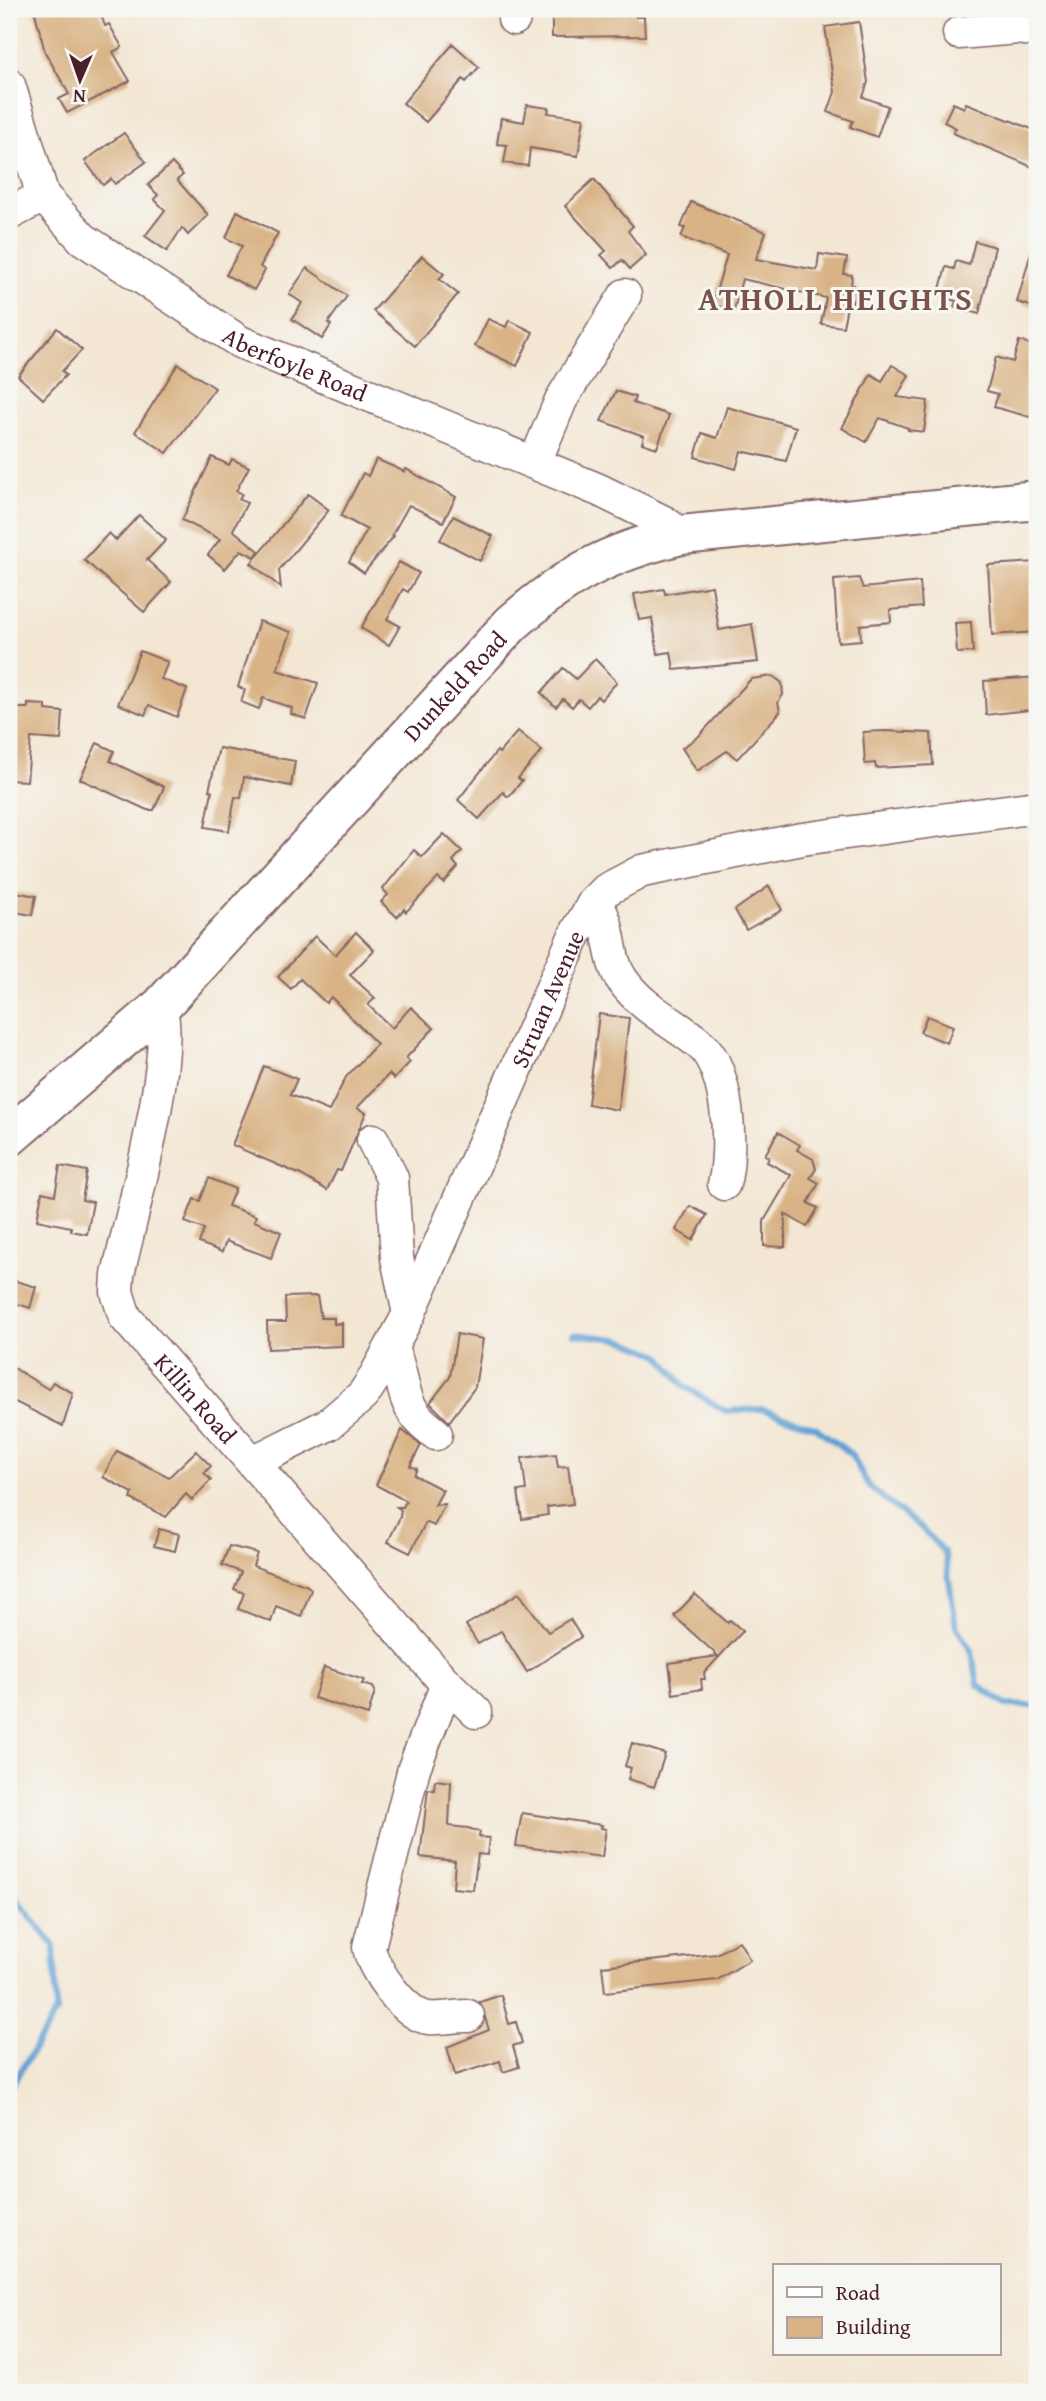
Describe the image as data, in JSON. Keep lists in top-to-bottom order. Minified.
{"streets":{"main road":["Dunkeld Road"],"street":["Aberfoyle Road","Struan Avenue","Killin Road"]},"crossings":[["Aberfoyle Road","Dunkeld Road"],["Dunkeld Road","Killin Road"],["Struan Avenue","Killin Road"]],"districts":["ATHOLL HEIGHTS"],"legend":["Road","Building"],"north":"bottom"}
